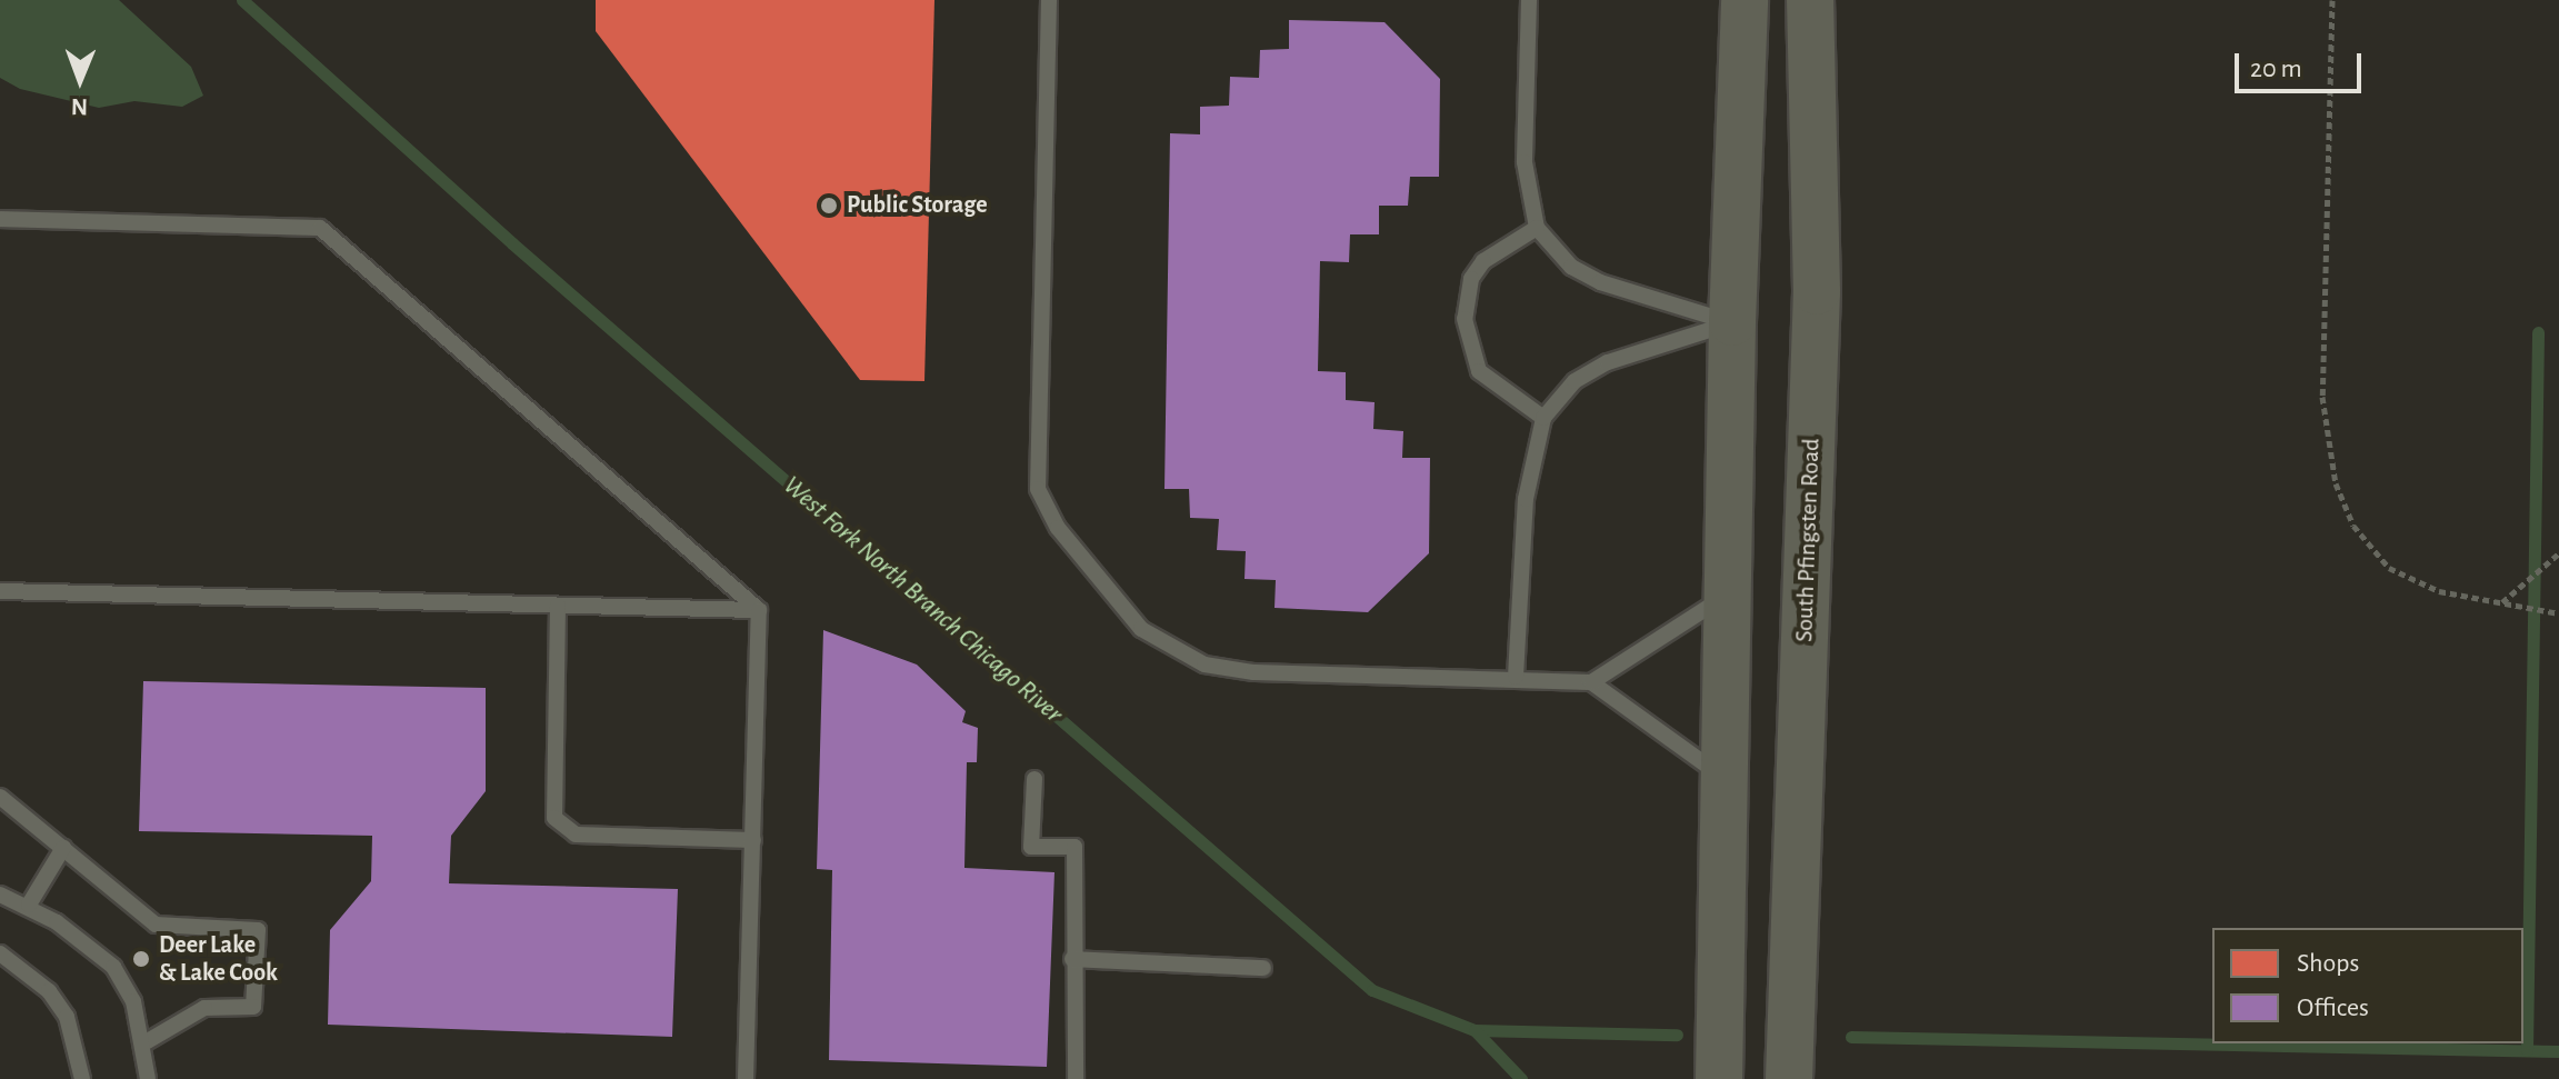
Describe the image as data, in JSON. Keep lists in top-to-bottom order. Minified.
{"streets":{"main road":["South Pfingsten Road"]},"water":["West Fork North Branch Chicago River"],"places":["Public Storage","Deer Lake & Lake Cook"],"legend":["Shops","Offices"],"scale_bar":"20 m","north":"bottom"}
